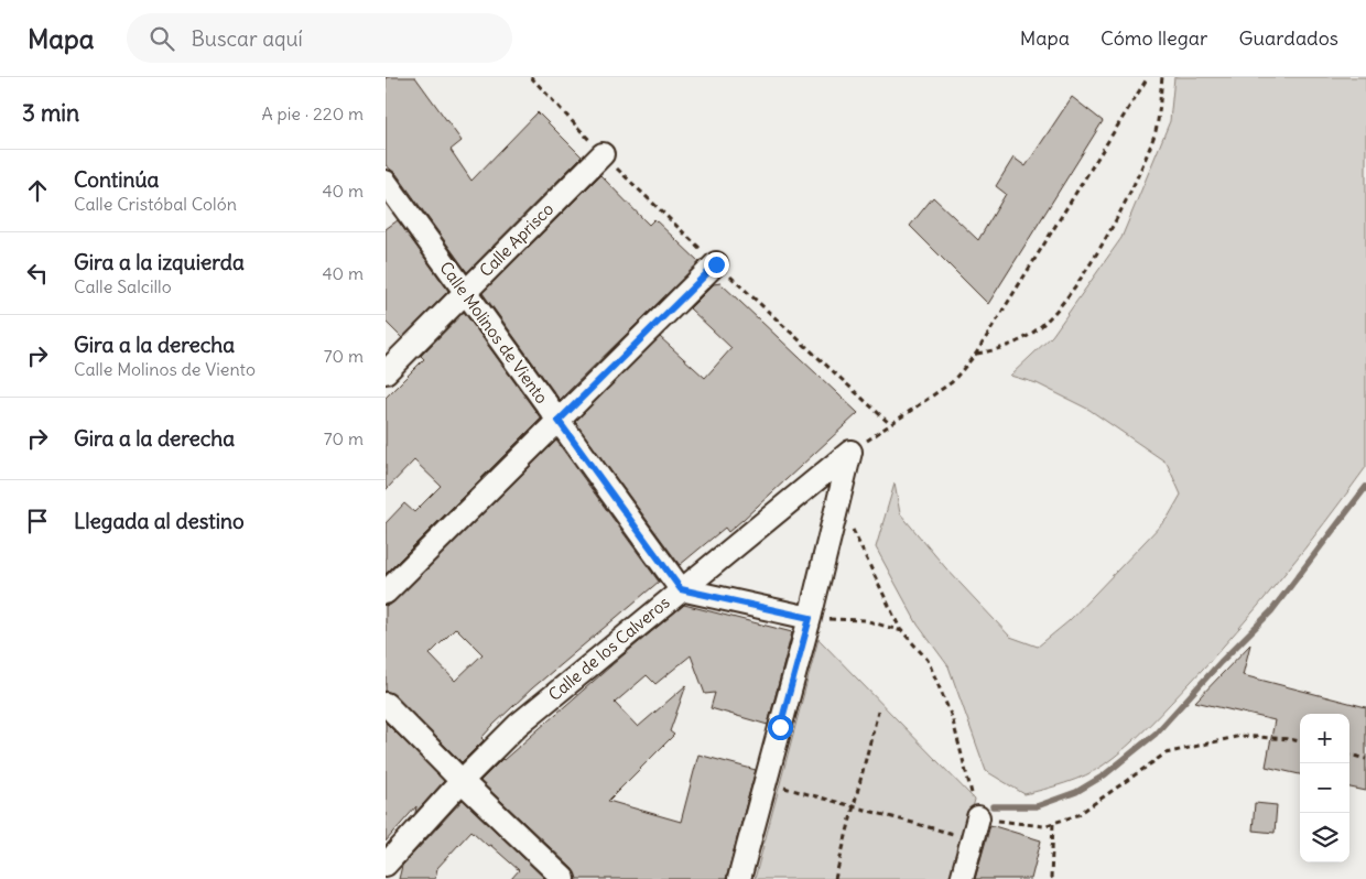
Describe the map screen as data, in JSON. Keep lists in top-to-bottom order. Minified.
{"streets":{"street":["Calle Aprisco","Calle Molinos de Viento","Calle de los Calveros"]},"crossings":[["Calle Aprisco","Calle Molinos de Viento"],["Calle Molinos de Viento","Calle de los Calveros"]],"page":{"header":"Mapa","search":"Buscar aquí","nav":["Mapa","Cómo llegar","Guardados"],"heading":["3 min","A pie · 220 m"],"list":[["Continúa","Calle Cristóbal Colón","40 m"],["Gira a la izquierda","Calle Salcillo","40 m"],["Gira a la derecha","Calle Molinos de Viento","70 m"],["Gira a la derecha","70 m"],"Llegada al destino"],"map_buttons":["+","−"]}}
